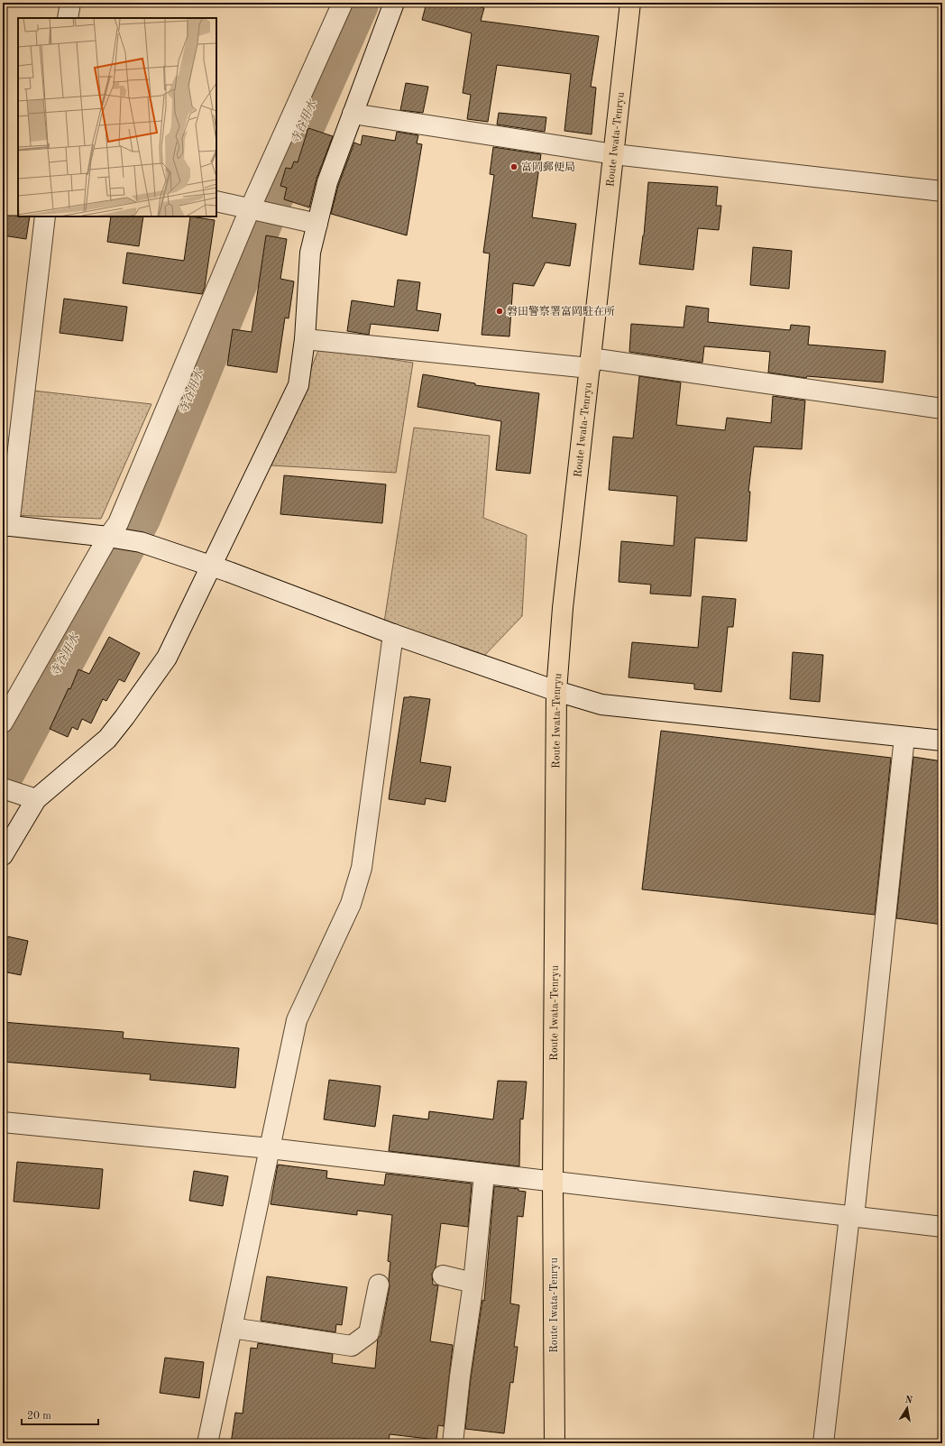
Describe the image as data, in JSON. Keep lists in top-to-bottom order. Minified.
{"streets":{"main road":["Route Iwata-Tenryu"]},"water":["寺谷用水"],"places":["富岡郵便局","磐田警察署富岡駐在所"],"scale_bar":"20 m","north":"top"}
